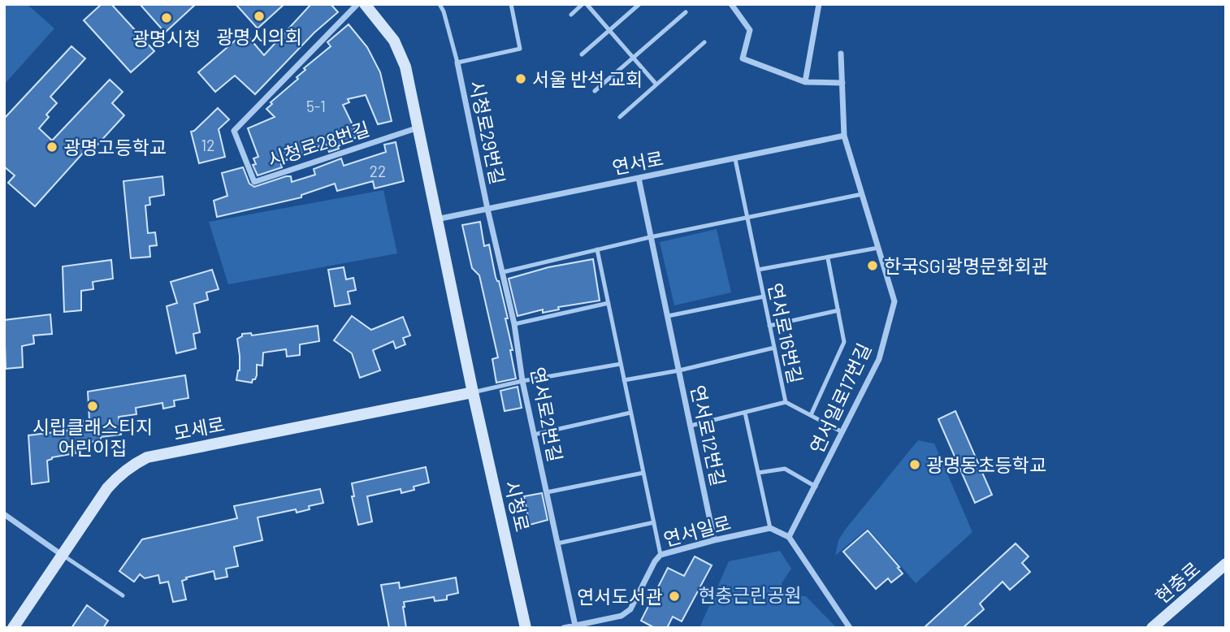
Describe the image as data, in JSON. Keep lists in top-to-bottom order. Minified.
{"streets":{"main road":["모세로","시청로","현충로"],"street":["시청로29번길","시청로28번길","연서로","연서일로17번길","연서로2번길","연서로12번길","연서일로"],"lane":["연서로16번길"]},"crossings":[["시청로29번길","연서로"],["시청로29번길","연서로2번길"],["시청로28번길","시청로"],["연서로","연서로16번길"],["연서로","연서일로17번길"],["연서로","연서로2번길"],["연서로","연서로12번길"],["연서로","시청로"],["연서로16번길","연서일로17번길"],["연서로16번길","연서로12번길"],["연서로2번길","연서일로"],["모세로","시청로"],["연서로12번길","연서일로"]],"parks":["현충근린공원"],"places":["광명시의회","광명시청","서울 반석 교회","광명고등학교","한국SGI광명문화회관","시립클래스티지 어린이집","광명동초등학교","연서도서관"],"house_numbers":["5-1","12","22"]}
